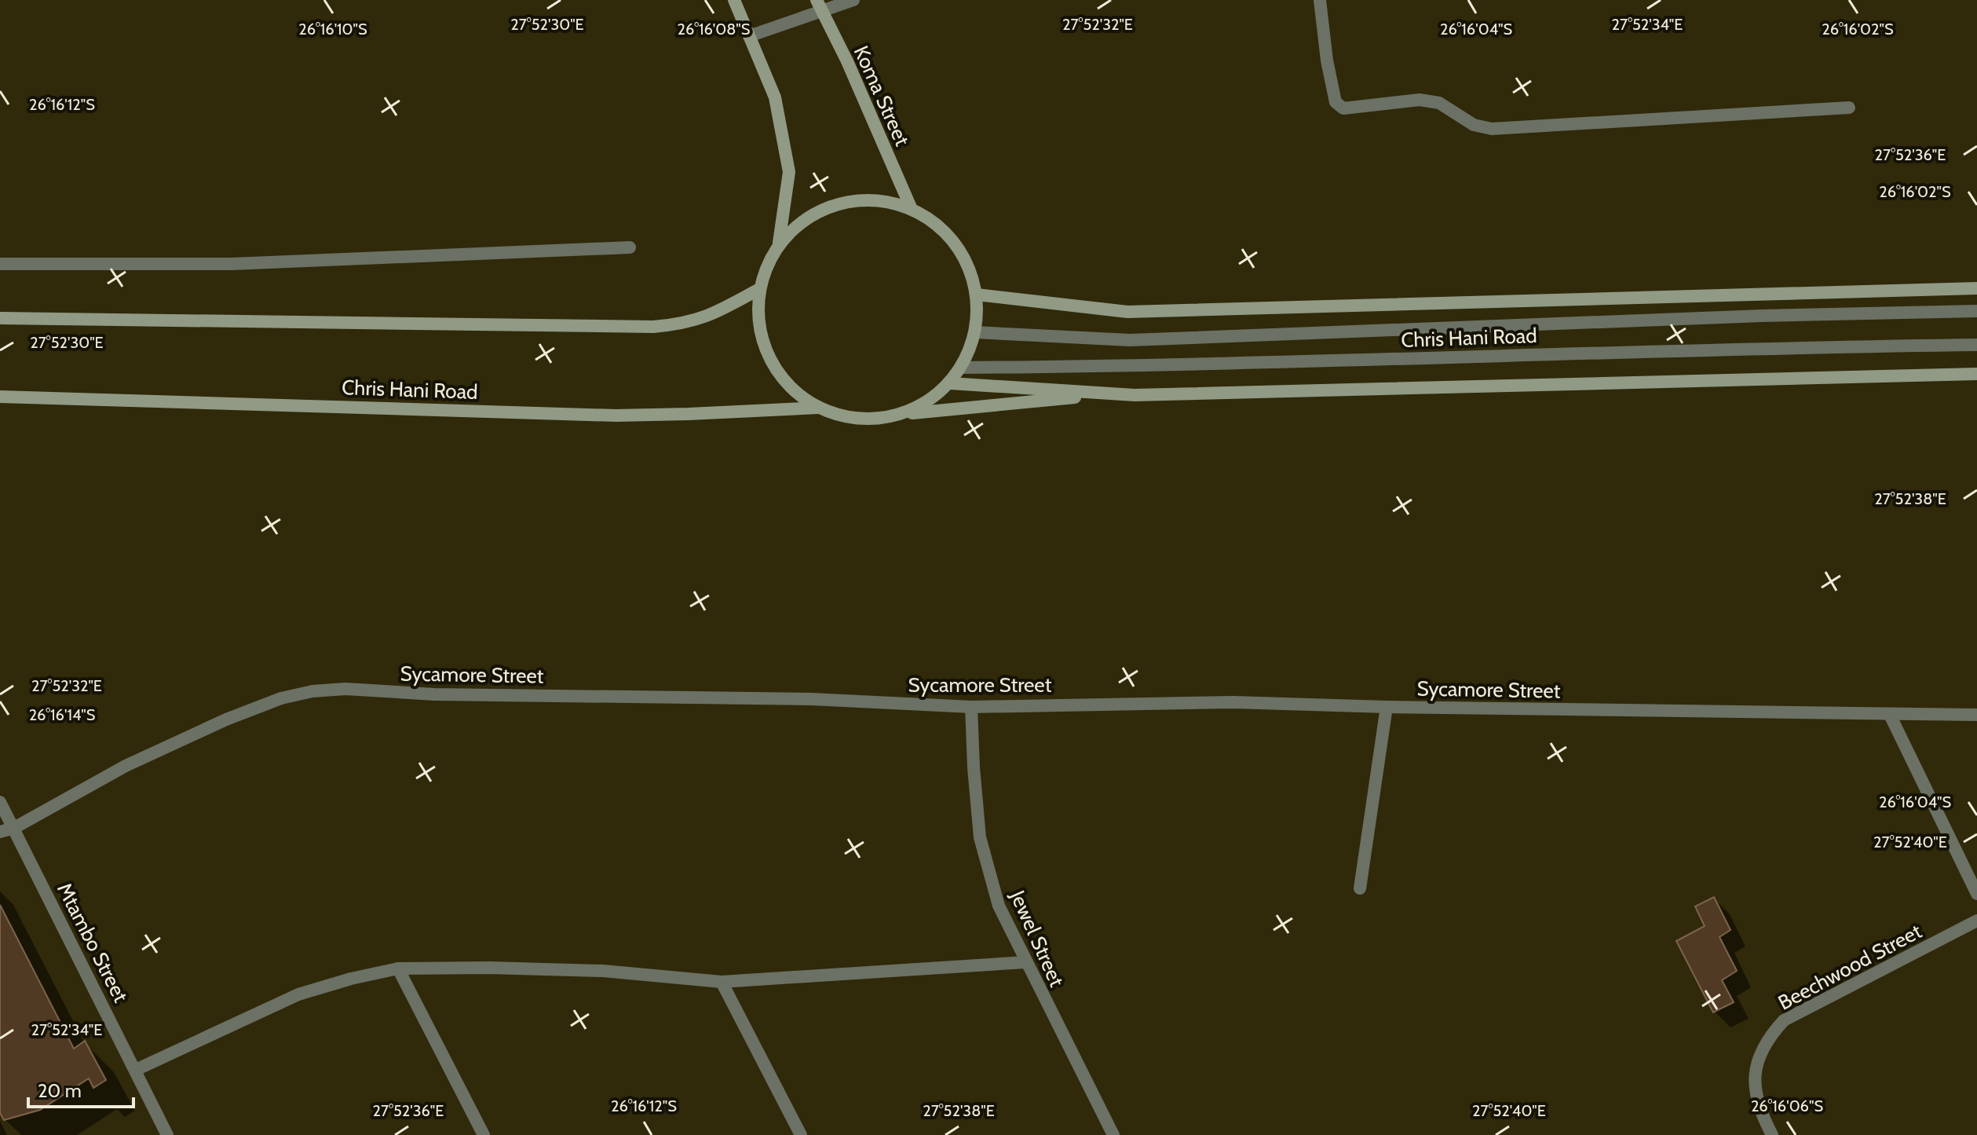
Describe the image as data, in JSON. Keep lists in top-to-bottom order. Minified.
{"streets":{"main road":["Koma Street","Chris Hani Road"],"street":["Sycamore Street","Jewel Street","Mtambo Street","Beechwood Street"]},"crossings":[["Koma Street","Chris Hani Road"],["Sycamore Street","Jewel Street"],["Sycamore Street","Mtambo Street"]],"scale_bar":"20 m","coordinates":["27°52'30\"E","27°52'32\"E","27°52'34\"E","26°16'02\"S","26°16'10\"S","26°16'08\"S","26°16'04\"S","26°16'12\"S","27°52'36\"E","27°52'38\"E","26°16'14\"S","27°52'40\"E","26°16'06\"S"]}
